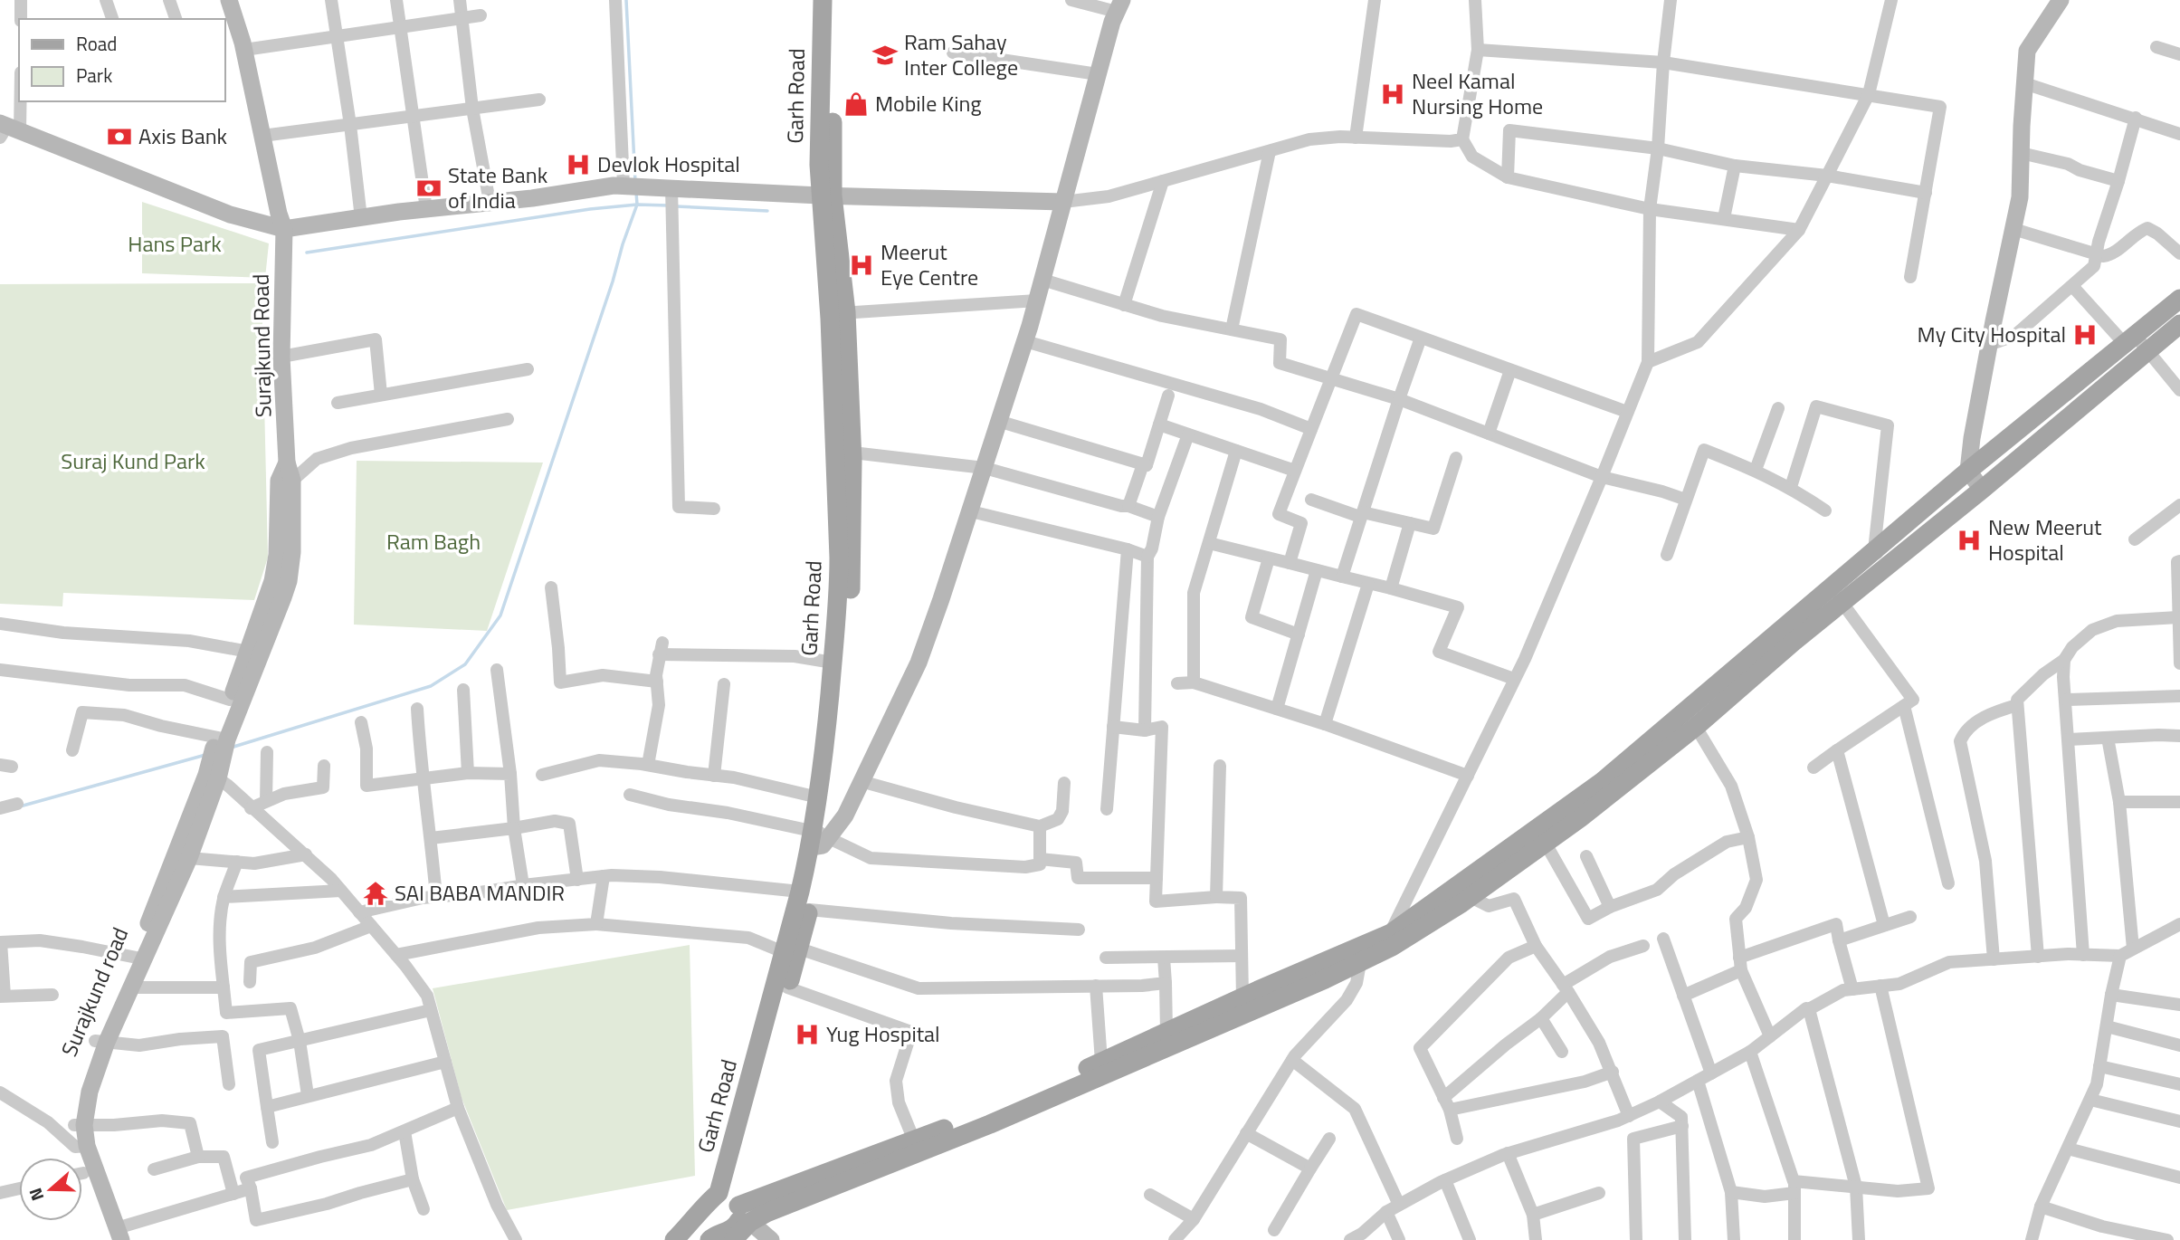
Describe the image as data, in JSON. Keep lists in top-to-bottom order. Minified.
{"streets":{"main road":["Garh Road"],"street":["Surajkund Road","Surajkund road"]},"parks":["Hans Park","Suraj Kund Park","Ram Bagh"],"places":{"school or university":["Ram Sahay Inter College"],"hospital":["Neel Kamal Nursing Home","Devlok Hospital","Meerut Eye Centre","My City Hospital","New Meerut Hospital","Yug Hospital"],"shop":["Mobile King"],"bank":["Axis Bank","State Bank of India"],"temple":["SAI BABA MANDIR"]},"legend":["Road","Park"],"north":"left"}
